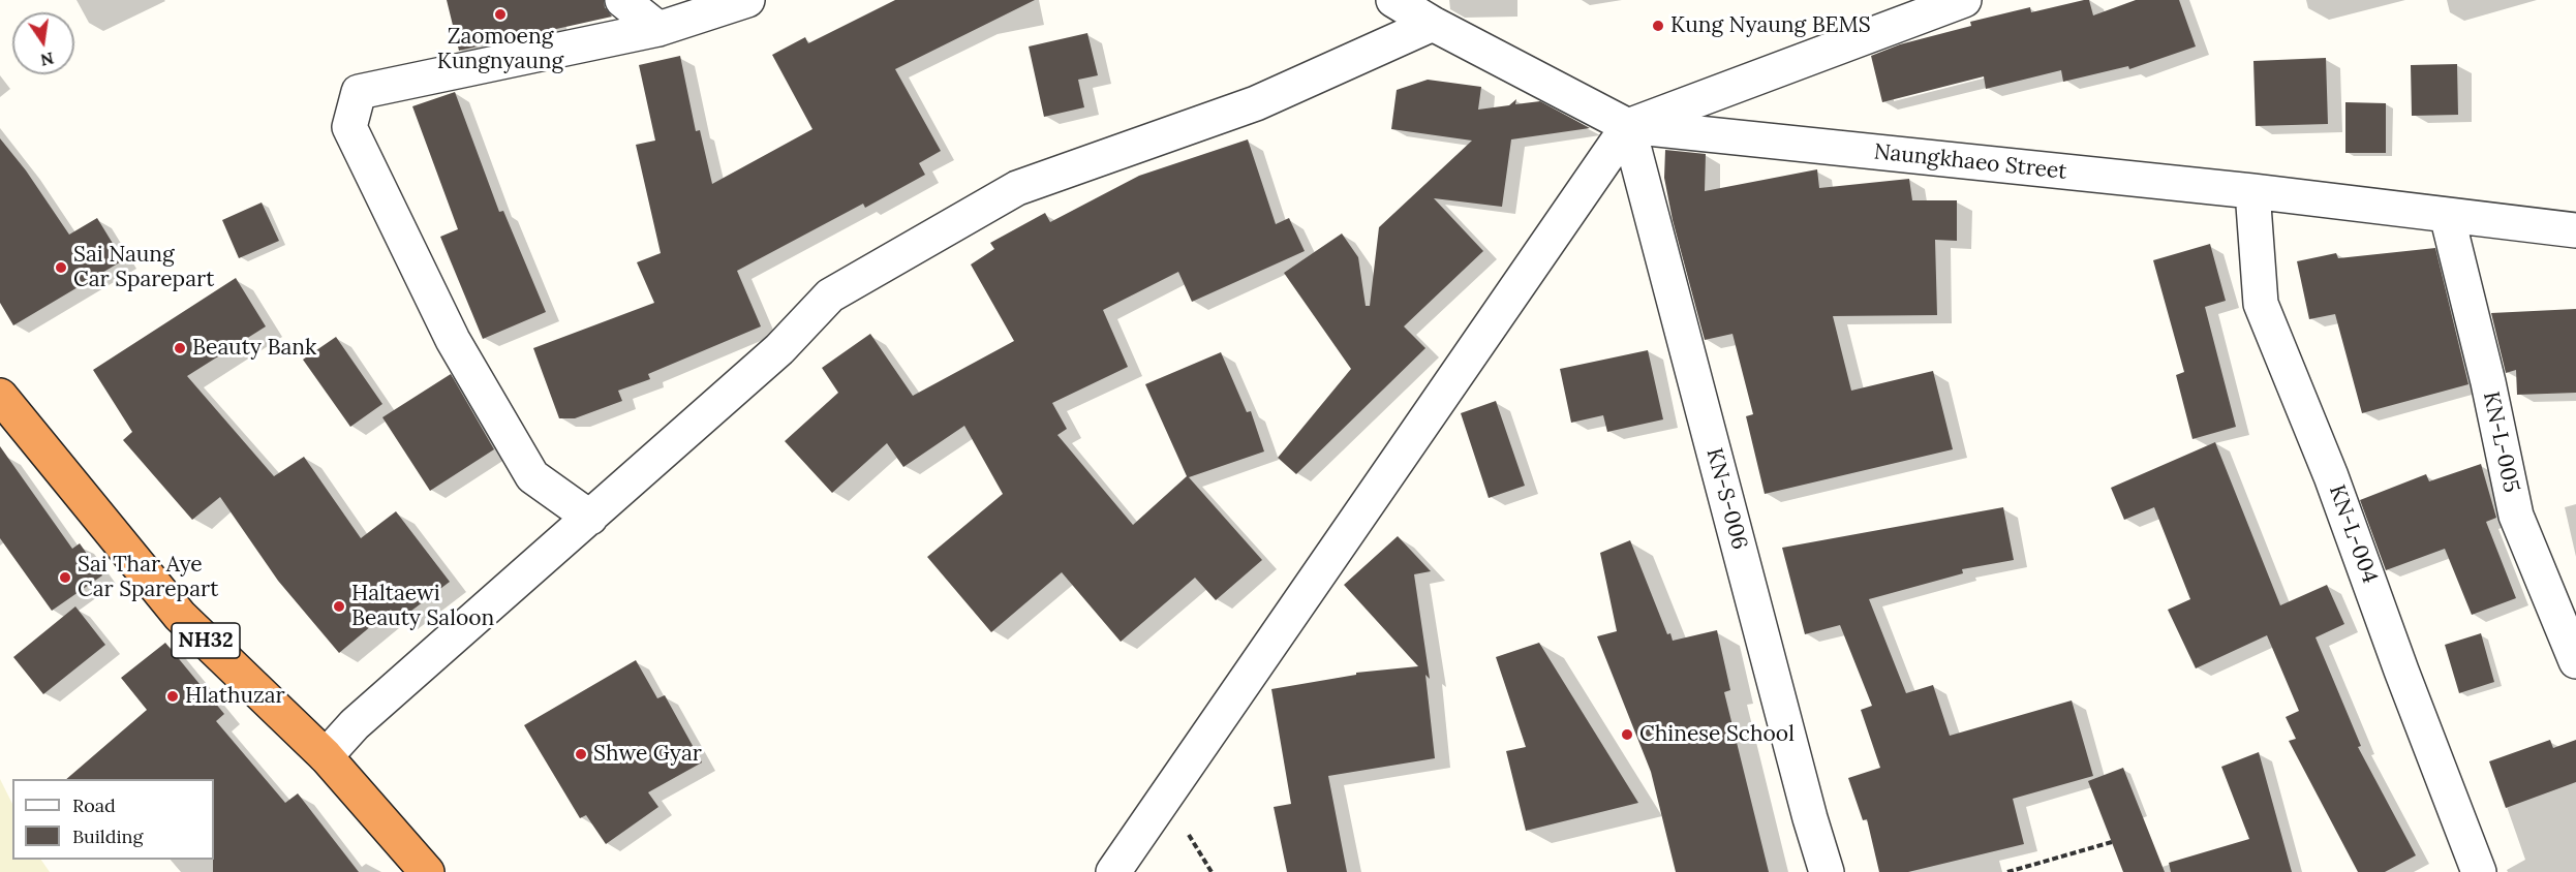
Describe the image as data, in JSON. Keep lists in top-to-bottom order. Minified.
{"streets":{"highway":["NH32"],"street":["Naungkhaeo Street","KN-L-005","KN-S-006","KN-L-004"]},"crossings":[["Naungkhaeo Street","KN-L-005"],["Naungkhaeo Street","KN-S-006"],["Naungkhaeo Street","KN-L-004"]],"places":["Zaomoeng Kungnyaung","Kung Nyaung BEMS","Sai Naung Car Sparepart","Beauty Bank","Sai Thar Aye Car Sparepart","Haltaewi Beauty Saloon","Hlathuzar","Chinese School","Shwe Gyar"],"legend":["Road","Building"],"north":"bottom"}
